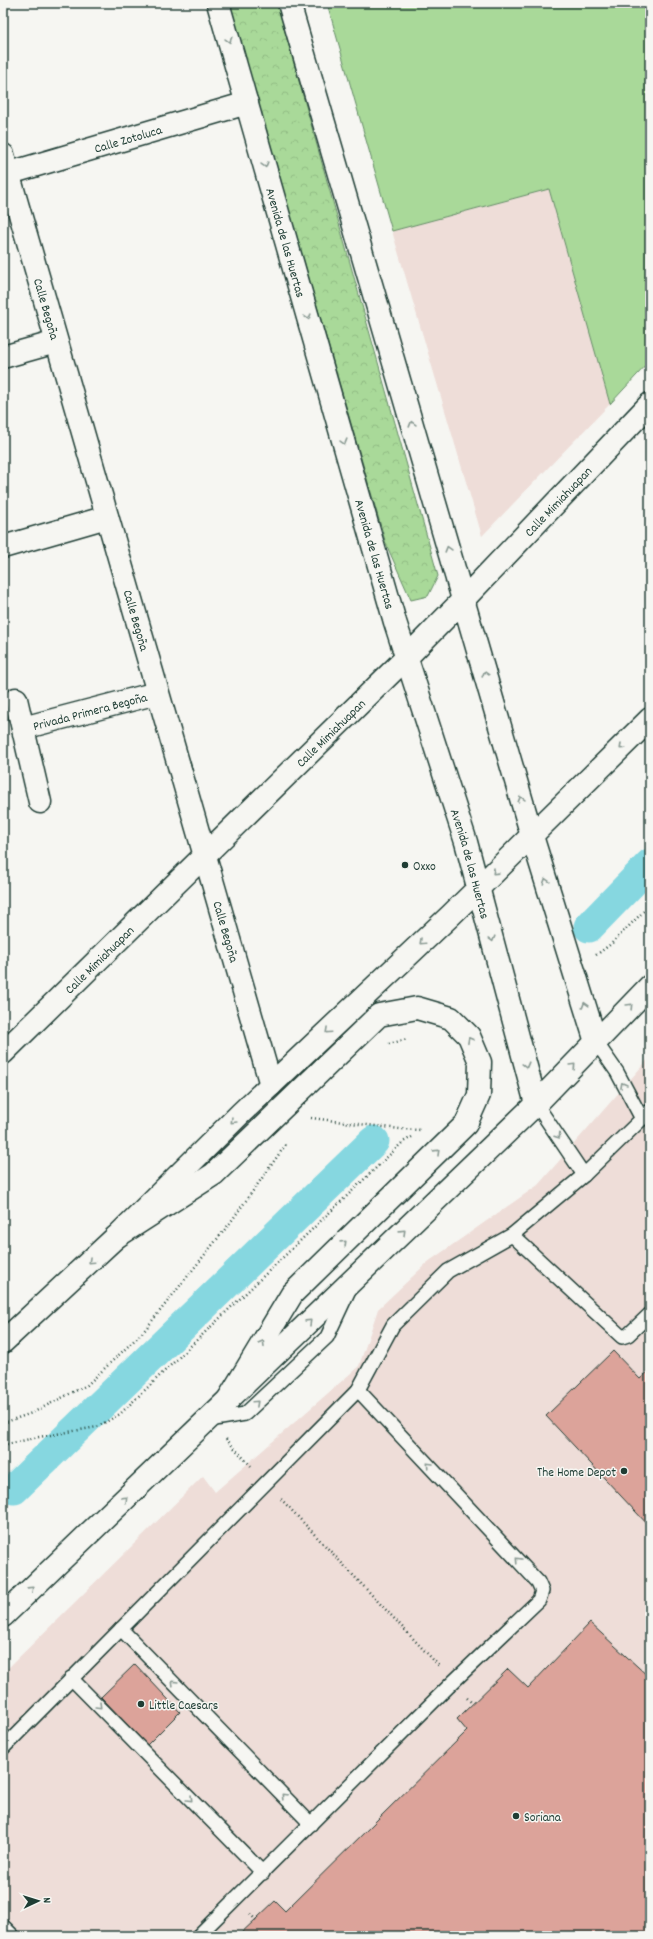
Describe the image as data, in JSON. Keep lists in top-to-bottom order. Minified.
{"streets":{"street":["Calle Zotoluca","Avenida de las Huertas","Calle Begoña","Calle Mimiahuapan","Privada Primera Begoña"]},"crossings":[["Calle Zotoluca","Avenida de las Huertas"],["Calle Zotoluca","Calle Begoña"],["Avenida de las Huertas","Calle Mimiahuapan"],["Calle Begoña","Calle Mimiahuapan"],["Calle Begoña","Privada Primera Begoña"]],"places":["Oxxo","The Home Depot","Little Caesars","Soriana"],"north":"right"}
